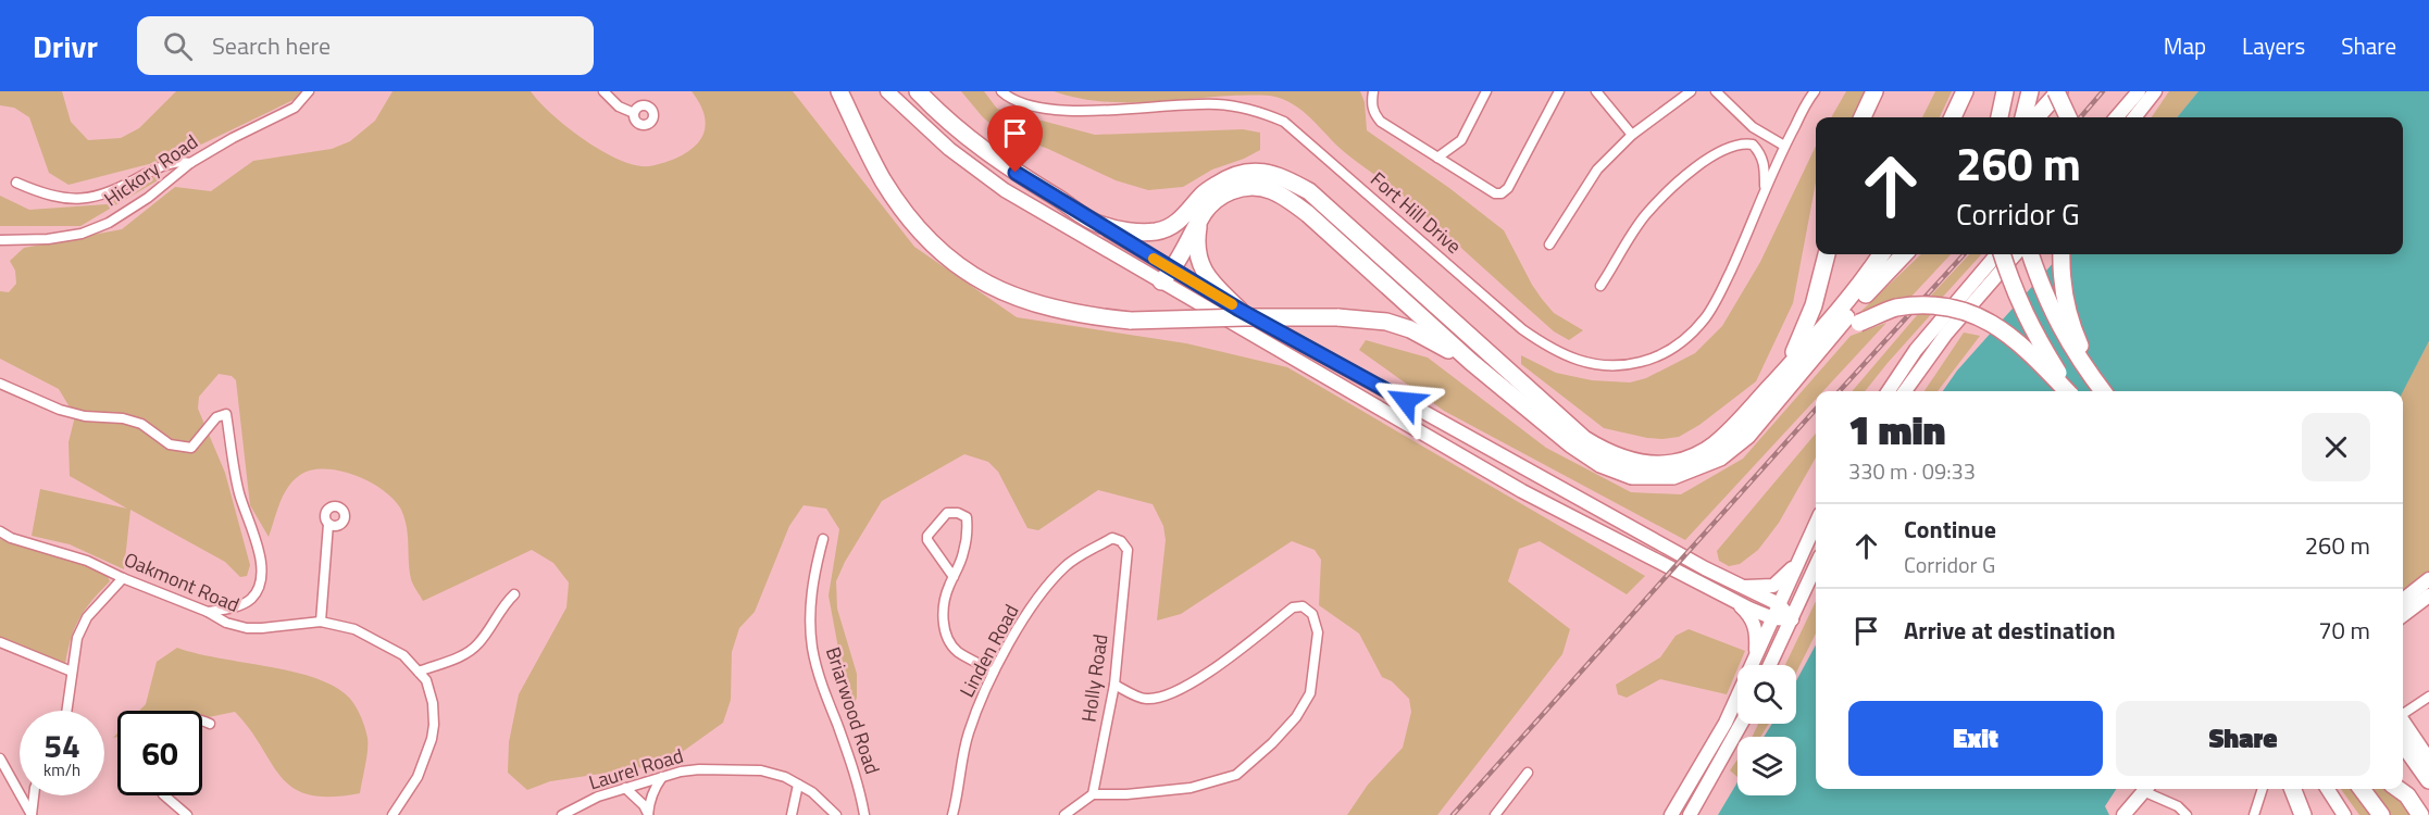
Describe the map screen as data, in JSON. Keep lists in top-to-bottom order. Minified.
{"streets":{"street":["Hickory Road","Fort Hill Drive","Oakmont Road","Linden Road","Holly Road","Briarwood Road","Laurel Road"]},"crossings":[["Linden Road","Holly Road"]],"page":{"header":"Drivr","search":"Search here","nav":["Map","Layers","Share"],"turn":["260 m","Corridor G"],"heading":["1 min","330 m · 09:33"],"list":[{"name":"Continue","note":"Corridor G","value":"260 m"},{"name":"Arrive at destination","value":"70 m"}],"buttons":["Exit","Share"],"speed":"54 km/h","limit":"60"}}
